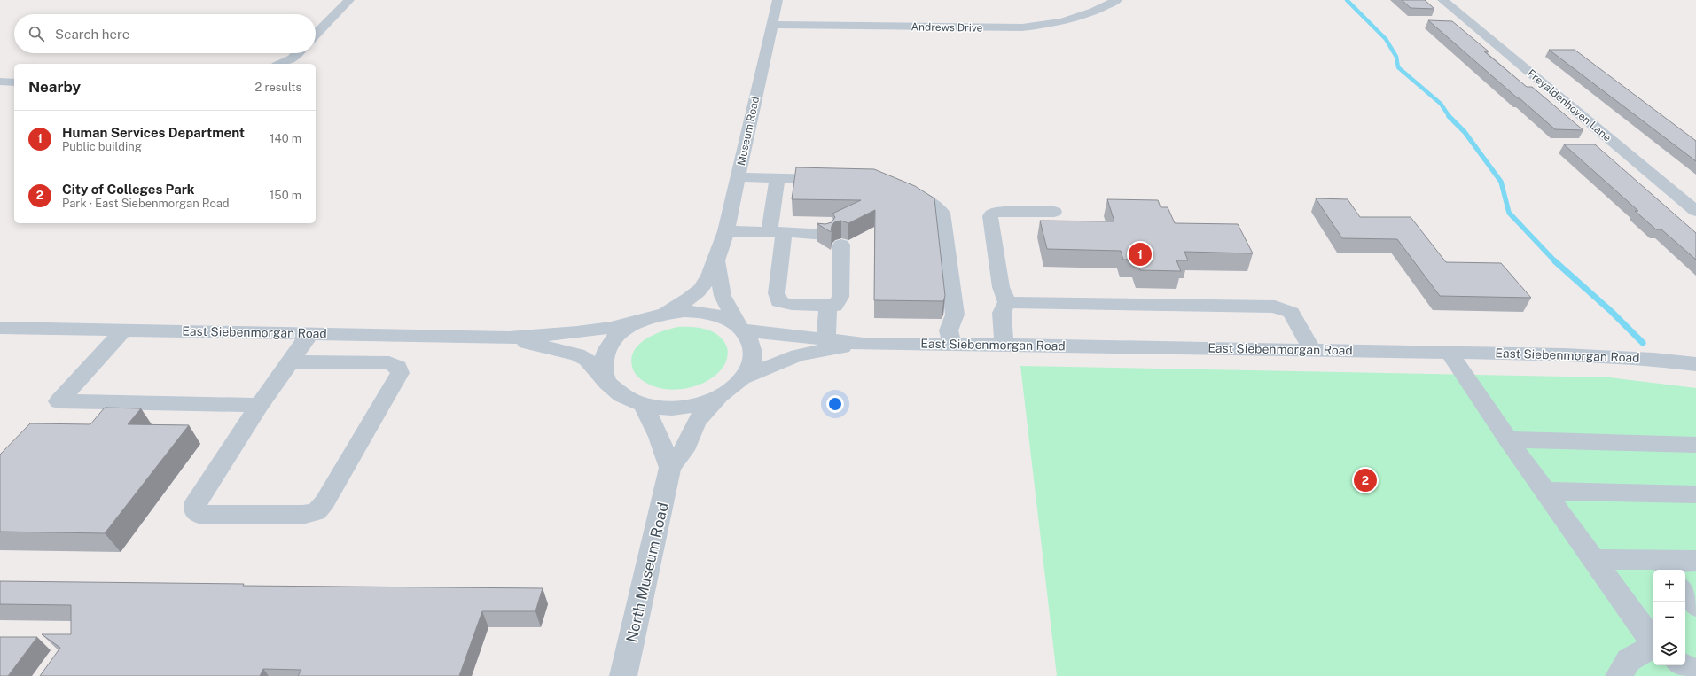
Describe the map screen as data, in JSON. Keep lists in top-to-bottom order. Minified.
{"streets":{"street":["Andrews Drive","Freyaldenhoven Lane","Museum Road","East Siebenmorgan Road","North Museum Road"]},"crossings":[["Andrews Drive","Museum Road"],["Museum Road","East Siebenmorgan Road"],["Museum Road","North Museum Road"],["East Siebenmorgan Road","North Museum Road"]],"page":{"search":"Search here","heading":["Nearby","2 results"],"list":[{"mark":"1","name":"Human Services Department","note":"Public building","value":"140 m"},{"mark":"2","name":"City of Colleges Park","note":"Park · East Siebenmorgan Road","value":"150 m"}],"pins":["1","2"],"map_buttons":["+","−"]}}
